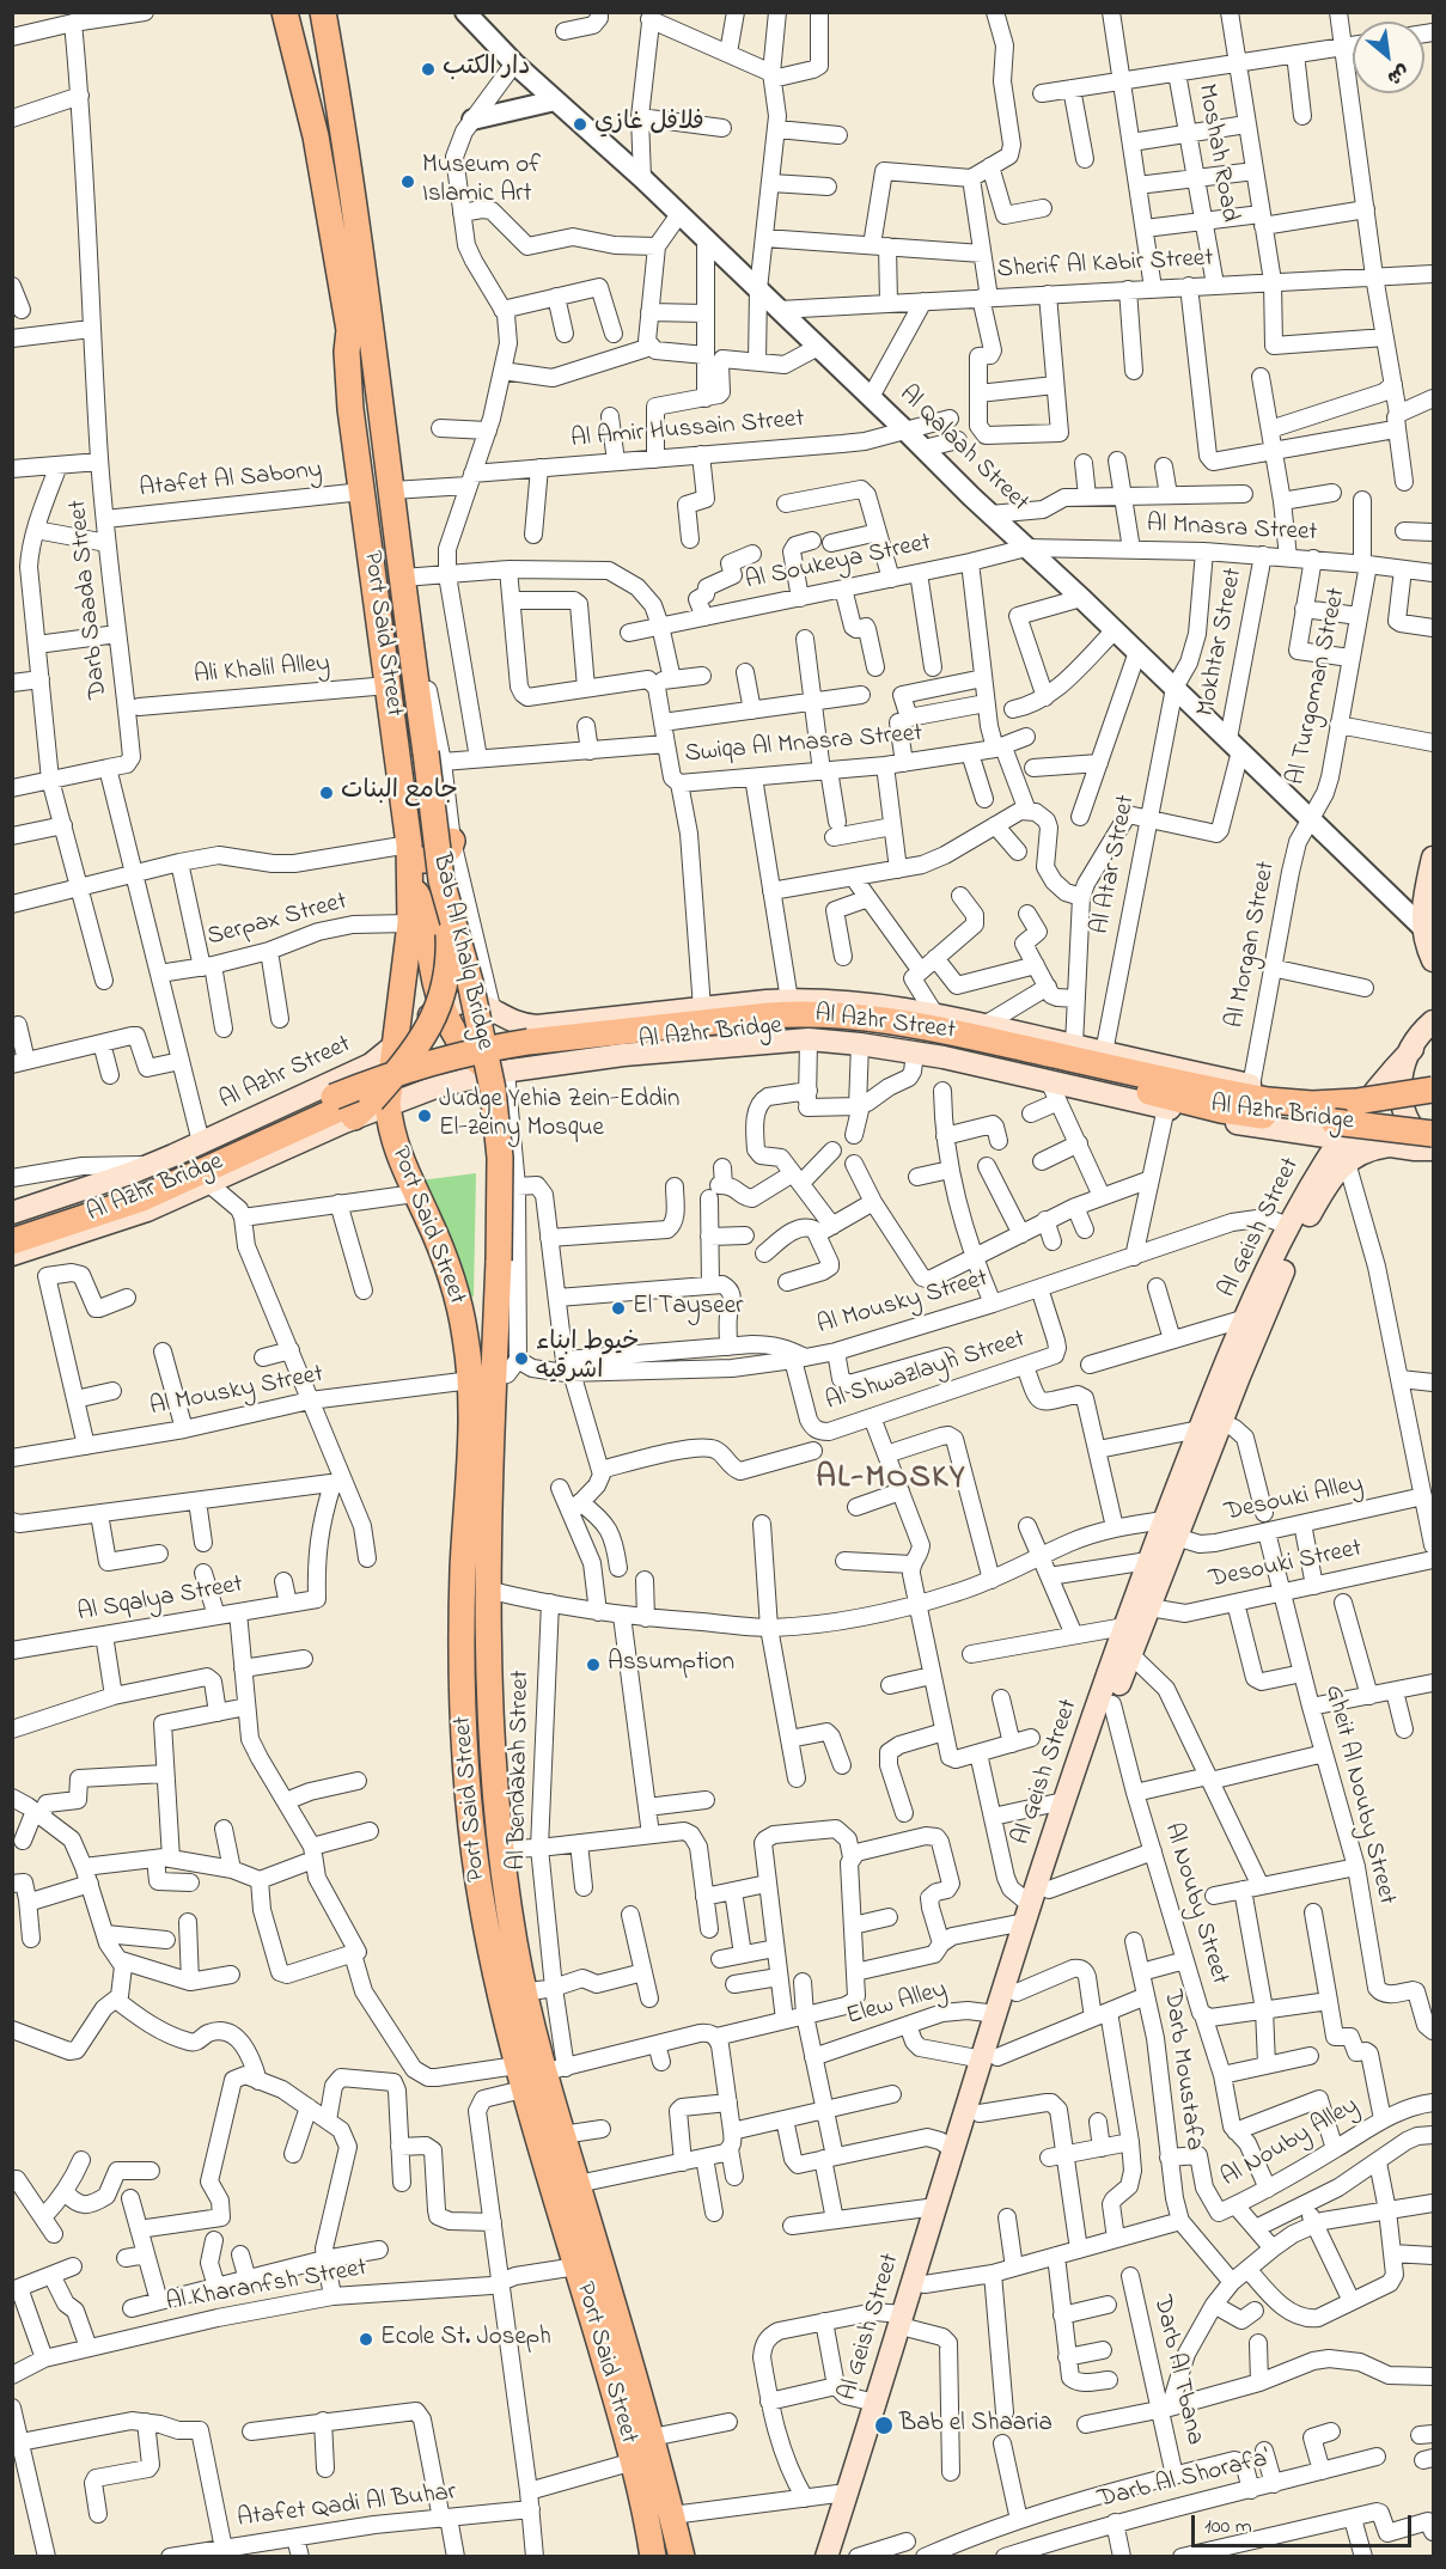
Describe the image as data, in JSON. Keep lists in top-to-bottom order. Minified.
{"streets":{"main road":["Port Said Street","Bab Al Khalq Bridge","Al Azhr Street","Al Azhr Bridge","Al Geish Street"],"street":["Moshah Road","Sherif Al Kabir Street","Al Amir Hussain Street","Al Qalaah Street","Atafet Al Sabony","Al Mnasra Street","Al Soukeya Street","Darb Saada Street","Mokhtar Street","Ali Khalil Alley","Al Turgoman Street","Swiqa Al Mnasra Street","Al Atar Street","Serpax Street","Al Morgan Street","Al Mousky Street","Al Shwazlayh Street","Desouki Alley","Desouki Street","Al Sqalya Street","Al Bendakah Street","Gheit Al Nouby Street","Al Nouby Street","Elew Alley","Darb Moustafa","Al Nouby Alley","Al Kharanfsh Street","Darb Al Tbana","Darb Al Shorafa'","Atafet Qadi Al Buhar"]},"crossings":[["Moshah Road","Sherif Al Kabir Street"],["Sherif Al Kabir Street","Al Qalaah Street"],["Al Amir Hussain Street","Al Qalaah Street"],["Al Amir Hussain Street","Port Said Street"],["Al Qalaah Street","Al Mnasra Street"],["Al Qalaah Street","Al Soukeya Street"],["Al Qalaah Street","Mokhtar Street"],["Al Qalaah Street","Al Turgoman Street"],["Al Qalaah Street","Al Atar Street"],["Al Qalaah Street","Al Morgan Street"],["Atafet Al Sabony","Darb Saada Street"],["Atafet Al Sabony","Port Said Street"],["Al Mnasra Street","Al Soukeya Street"],["Al Mnasra Street","Mokhtar Street"],["Al Mnasra Street","Al Turgoman Street"],["Al Mnasra Street","Al Atar Street"],["Port Said Street","Ali Khalil Alley"],["Port Said Street","Serpax Street"],["Port Said Street","Bab Al Khalq Bridge"],["Port Said Street","Al Azhr Street"],["Port Said Street","Al Mousky Street"],["Port Said Street","Desouki Alley"],["Port Said Street","Al Bendakah Street"],["Port Said Street","Al Kharanfsh Street"],["Mokhtar Street","Al Atar Street"],["Al Turgoman Street","Al Morgan Street"],["Swiqa Al Mnasra Street","Bab Al Khalq Bridge"],["Al Atar Street","Al Azhr Street"],["Al Morgan Street","Al Azhr Street"],["Al Azhr Street","Al Geish Street"],["Al Geish Street","Al Mousky Street"],["Al Geish Street","Desouki Alley"],["Al Geish Street","Desouki Street"],["Al Geish Street","Al Nouby Street"],["Al Geish Street","Elew Alley"],["Al Mousky Street","Al Shwazlayh Street"],["Desouki Alley","Al Bendakah Street"],["Desouki Alley","Gheit Al Nouby Street"],["Desouki Street","Gheit Al Nouby Street"],["Al Nouby Street","Darb Moustafa"],["Darb Moustafa","Al Nouby Alley"]],"districts":["AL-MOSKY"],"places":["دار الكتب","فلافل غازي","Museum of Islamic Art","جامع البنات","Judge Yehia Zein-Eddin El-zeiny Mosque","El Tayseer","خيوط ابناء اشرقيه","Assumption","Ecole St. Joseph","Bab el Shaaria"],"scale_bar":"100 m","north":"bottom right"}
